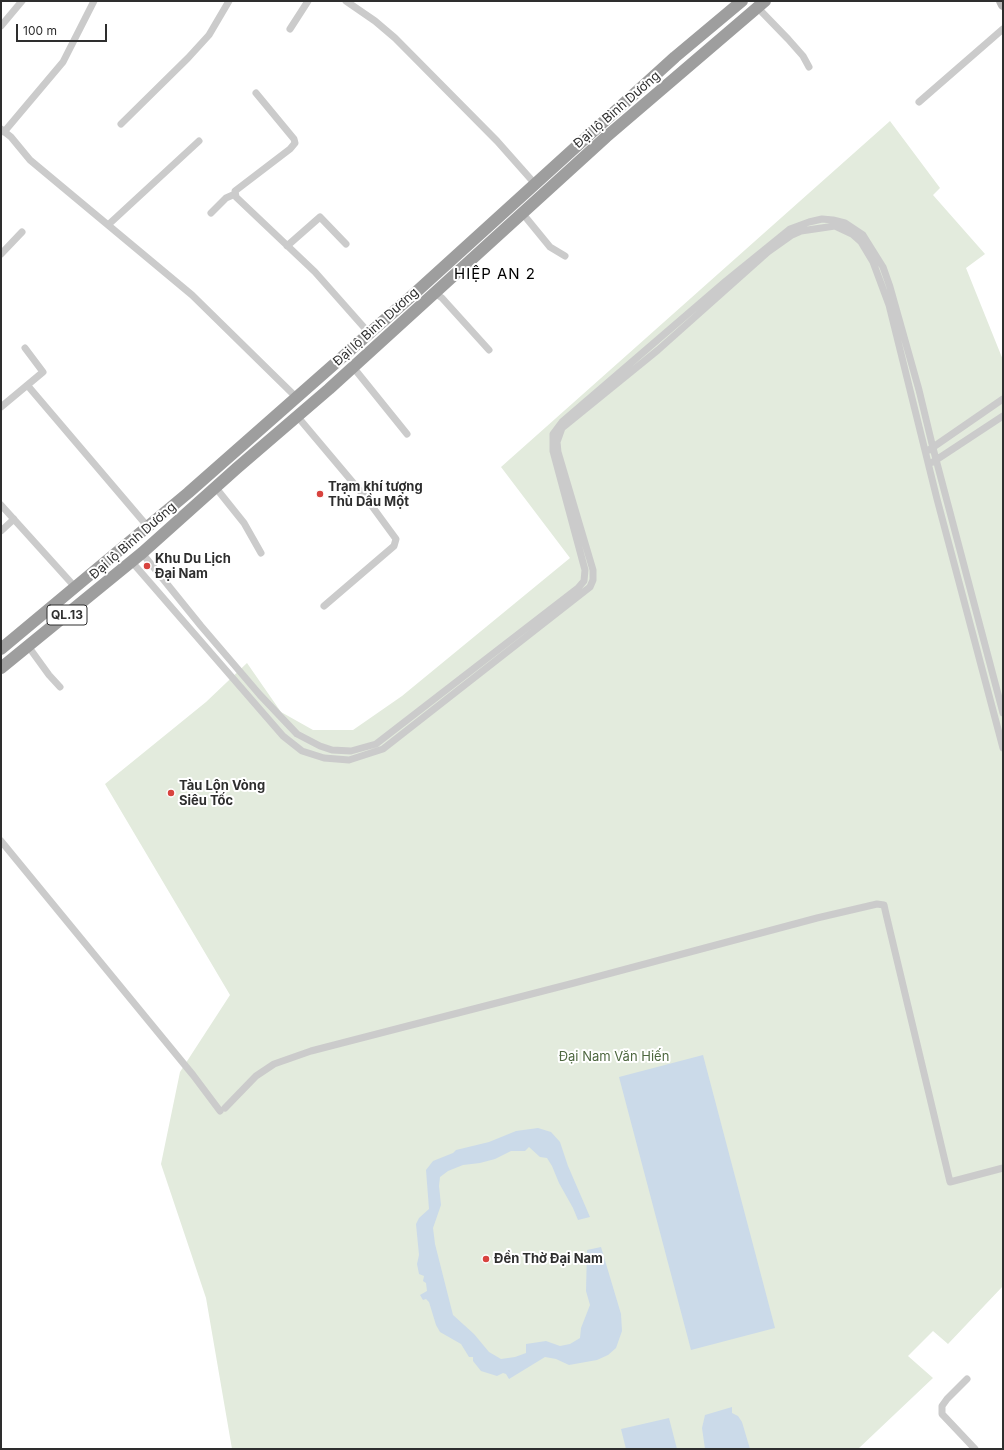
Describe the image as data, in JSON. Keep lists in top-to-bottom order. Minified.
{"streets":{"highway":["Đại lộ Bình Dương","QL.13"]},"districts":["HIỆP AN 2"],"parks":["Đại Nam Văn Hiến"],"places":["Trạm khí tượng Thủ Dầu Một","Khu Du Lịch Đại Nam","Tàu Lộn Vòng Siêu Tốc","Đền Thờ Đại Nam"],"scale_bar":"100 m"}
